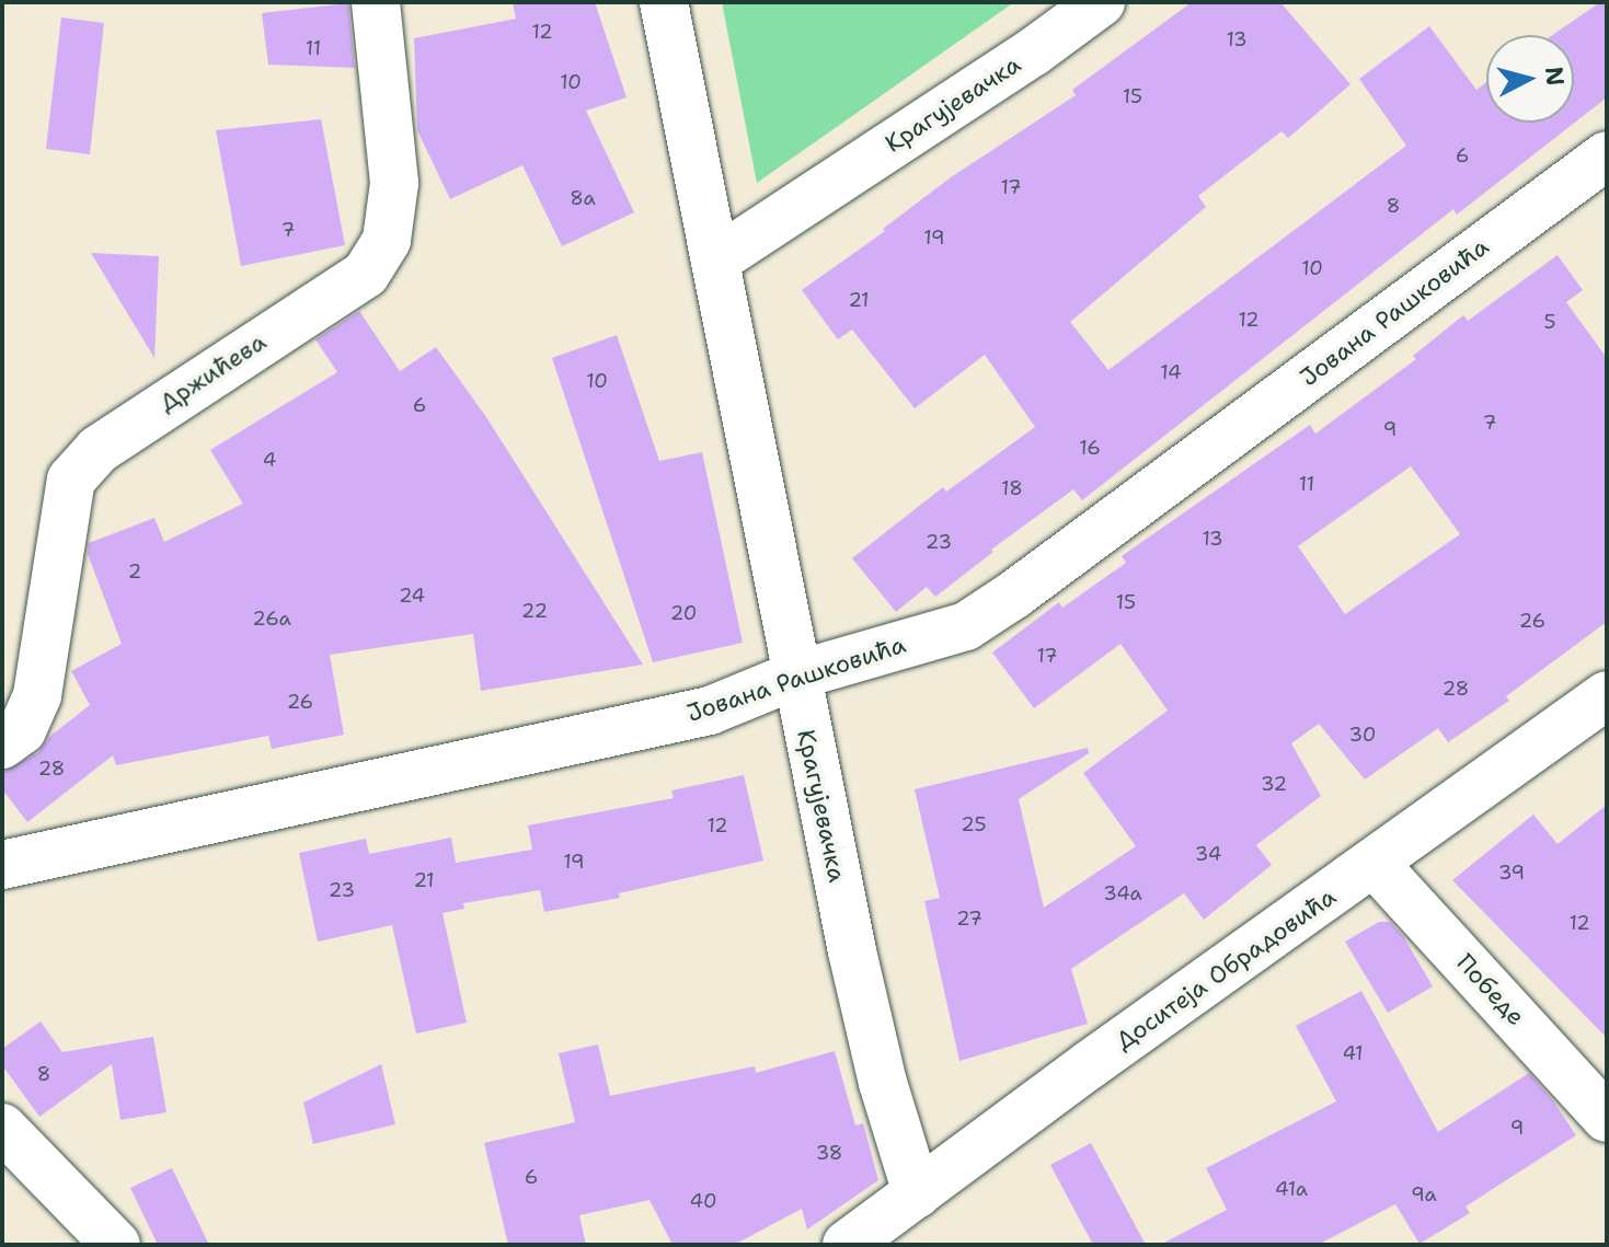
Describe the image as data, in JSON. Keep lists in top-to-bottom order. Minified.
{"streets":{"street":["Крагујевачка","Јована Рашковића","Држићева","Доситеја Обрадовића","Победе"]},"crossings":[["Крагујевачка","Јована Рашковића"],["Крагујевачка","Доситеја Обрадовића"],["Доситеја Обрадовића","Победе"]],"house_numbers":["12","13","11","10","15","6","17","8a","8","7","19","10","21","12","5","14","10","6","7","9","16","4","11","18","13","23","2","24","15","22","20","26a","26","17","28","26","30","28","32","25","12","34","19","39","21","23","34a","27","12","41","8","9","38","6","41a","9a","40"],"north":"right"}
